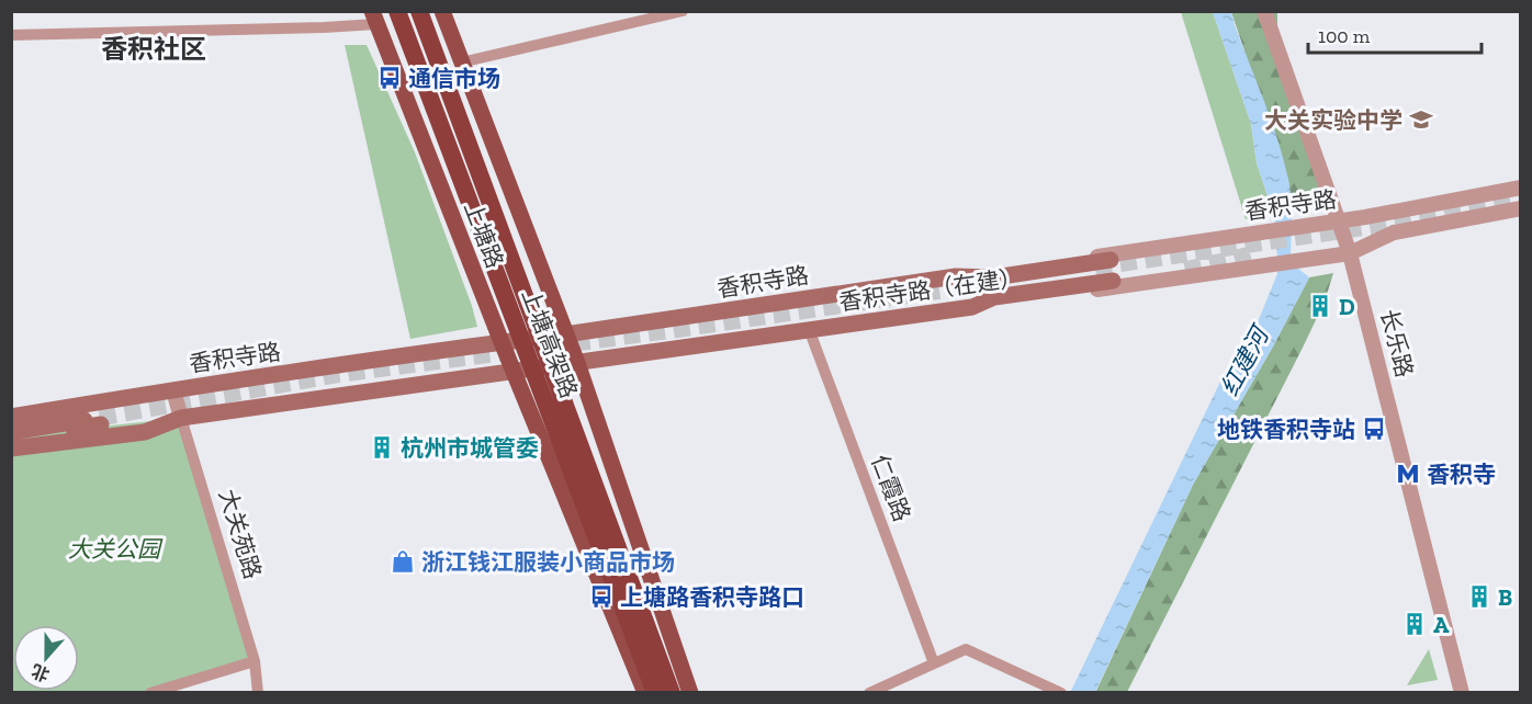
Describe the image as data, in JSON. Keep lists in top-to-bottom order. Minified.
{"streets":{"highway":["上塘高架路"],"main road":["香积寺路","上塘路","香积寺路（在建）"],"street":["长乐路","仁霞路","大关苑路"]},"crossings":[["香积寺路","上塘路"],["香积寺路","长乐路"],["香积寺路","大关苑路"],["上塘路","香积寺路（在建）"],["香积寺路（在建）","长乐路"],["香积寺路（在建）","仁霞路"]],"districts":["香积社区"],"water":["红建河"],"parks":["大关公园"],"places":{"bus stop":["通信市场","地铁香积寺站","上塘路香积寺路口"],"school or university":["大关实验中学"],"building":["D","杭州市城管委","B","A"],"metro station":["香积寺"],"shop":["浙江钱江服装小商品市场"]},"scale_bar":"100 m","north":"bottom"}
